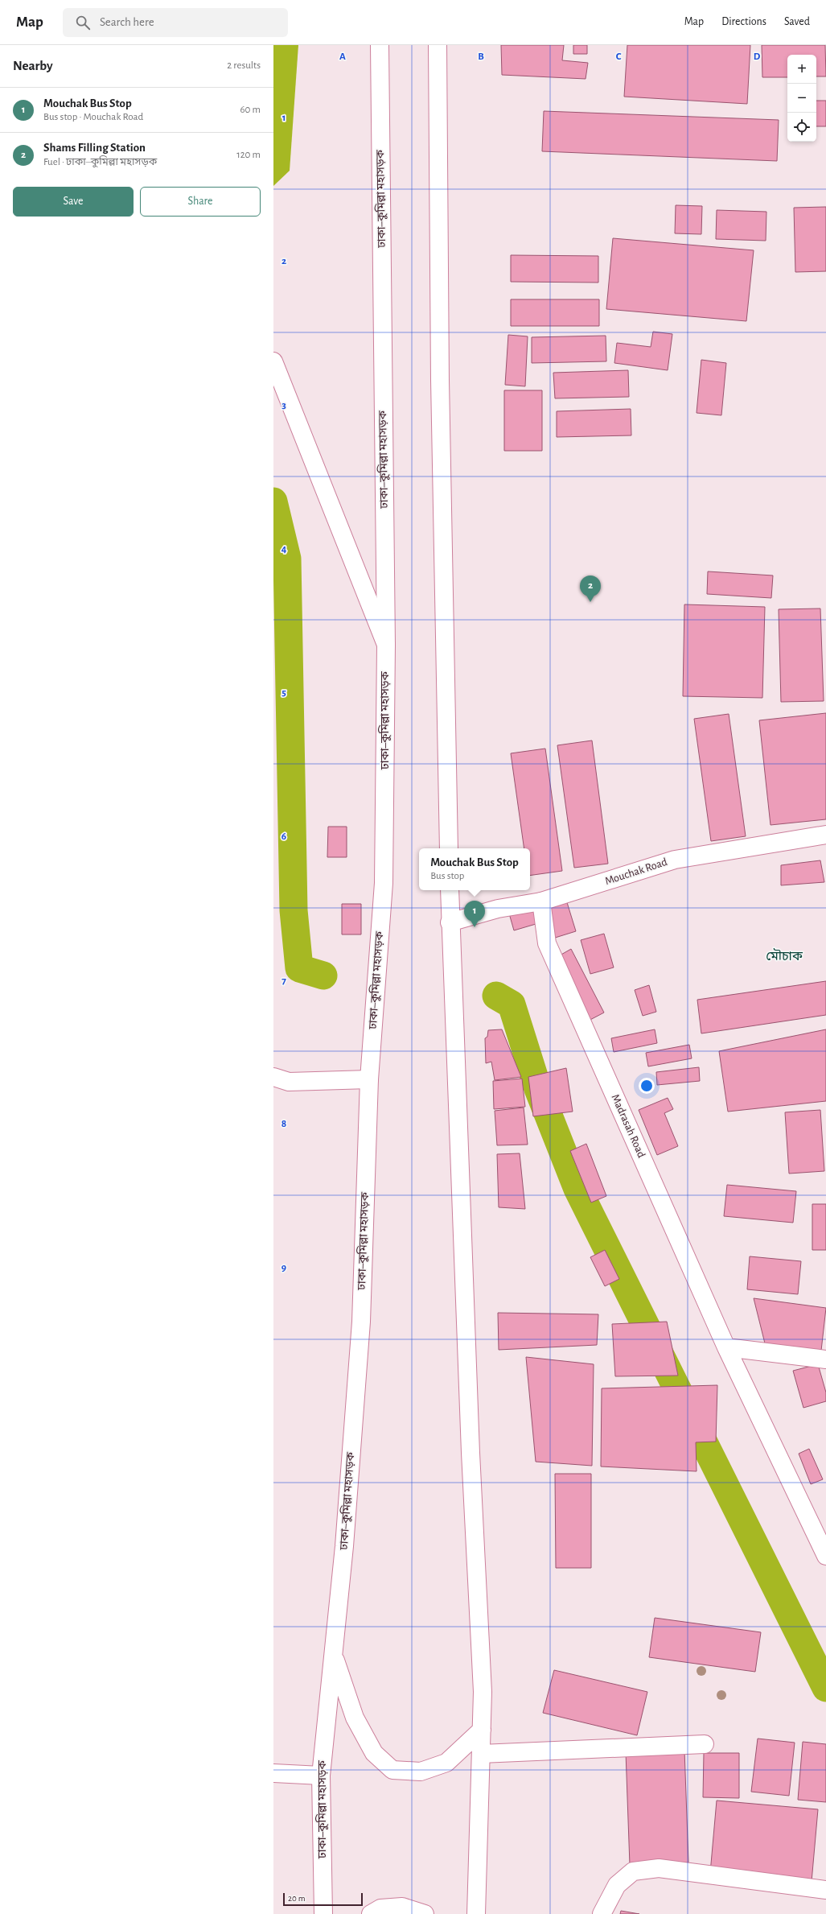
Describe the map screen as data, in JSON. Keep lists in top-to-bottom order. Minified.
{"streets":{"main road":["ঢাকা–কুমিল্লা মহাসড়ক","Mouchak Road","Madrasah Road"]},"crossings":[["Mouchak Road","Madrasah Road"]],"districts":["মৌচাক"],"scale_bar":"20 m","page":{"header":"Map","search":"Search here","nav":["Map","Directions","Saved"],"heading":["Nearby","2 results"],"map_buttons":["+","−"],"list":[{"mark":"1","name":"Mouchak Bus Stop","note":"Bus stop · Mouchak Road","value":"60 m"},{"mark":"2","name":"Shams Filling Station","note":"Fuel · ঢাকা–কুমিল্লা মহাসড়ক","value":"120 m"}],"buttons":["Save","Share"],"pins":["2","1"],"popup":["Mouchak Bus Stop","Bus stop"],"scale":"20 m"},"grid":{"columns":["A","B","C","D"],"rows":["1","2","3","4","5","6","7","8","9"]}}
